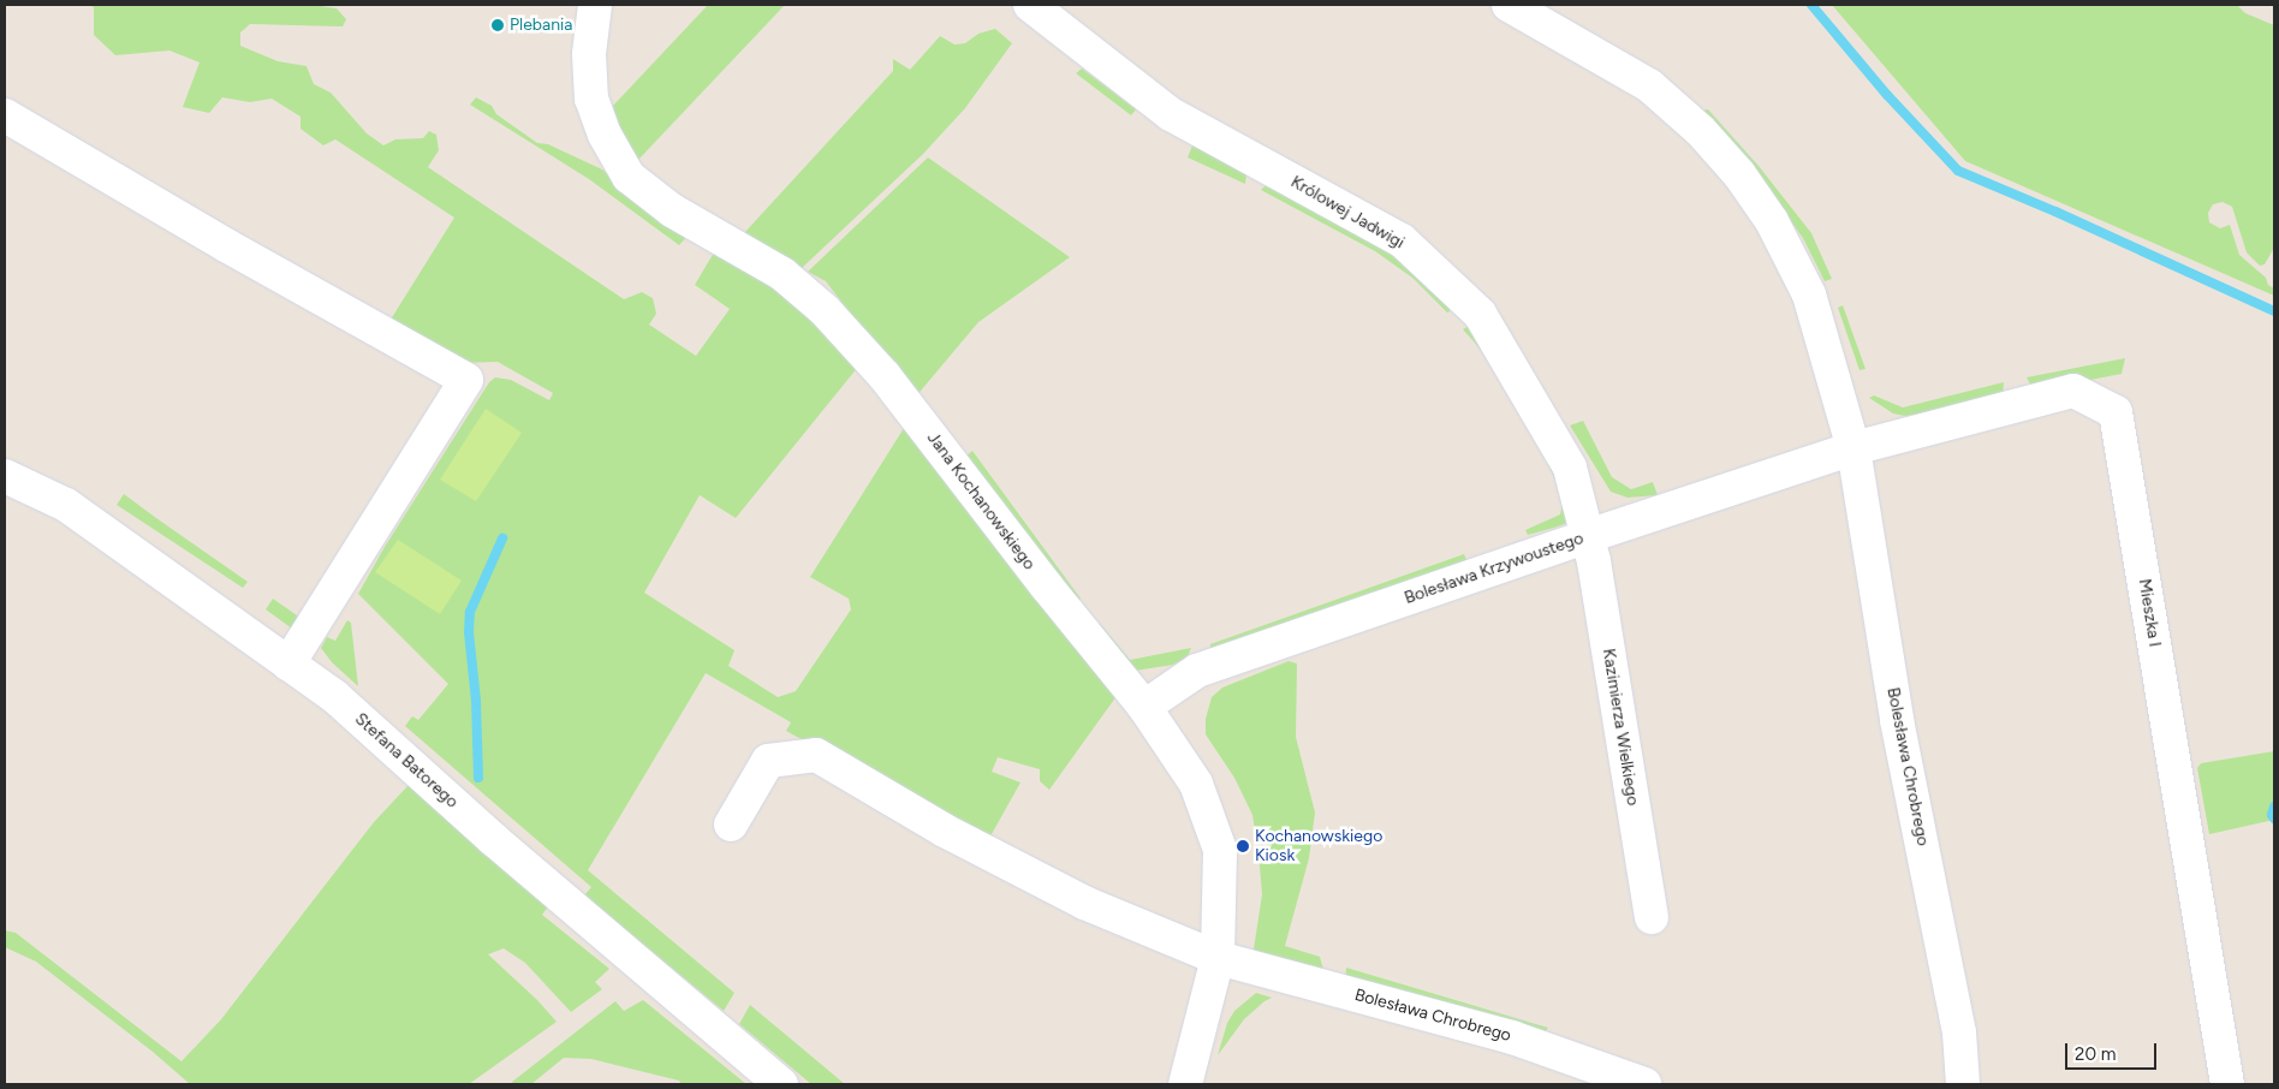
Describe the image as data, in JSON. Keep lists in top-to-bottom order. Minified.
{"streets":{"street":["Królowej Jadwigi","Jana Kochanowskiego","Bolesława Krzywoustego","Mieszka I","Kazimierza Wielkiego","Stefana Batorego","Bolesława Chrobrego"]},"crossings":[["Królowej Jadwigi","Bolesława Krzywoustego"],["Królowej Jadwigi","Kazimierza Wielkiego"],["Jana Kochanowskiego","Bolesława Krzywoustego"],["Jana Kochanowskiego","Bolesława Chrobrego"],["Bolesława Krzywoustego","Mieszka I"],["Bolesława Krzywoustego","Kazimierza Wielkiego"],["Bolesława Krzywoustego","Bolesława Chrobrego"],["Mieszka I","Bolesława Chrobrego"]],"places":["Plebania","Kochanowskiego Kiosk"],"scale_bar":"20 m"}
